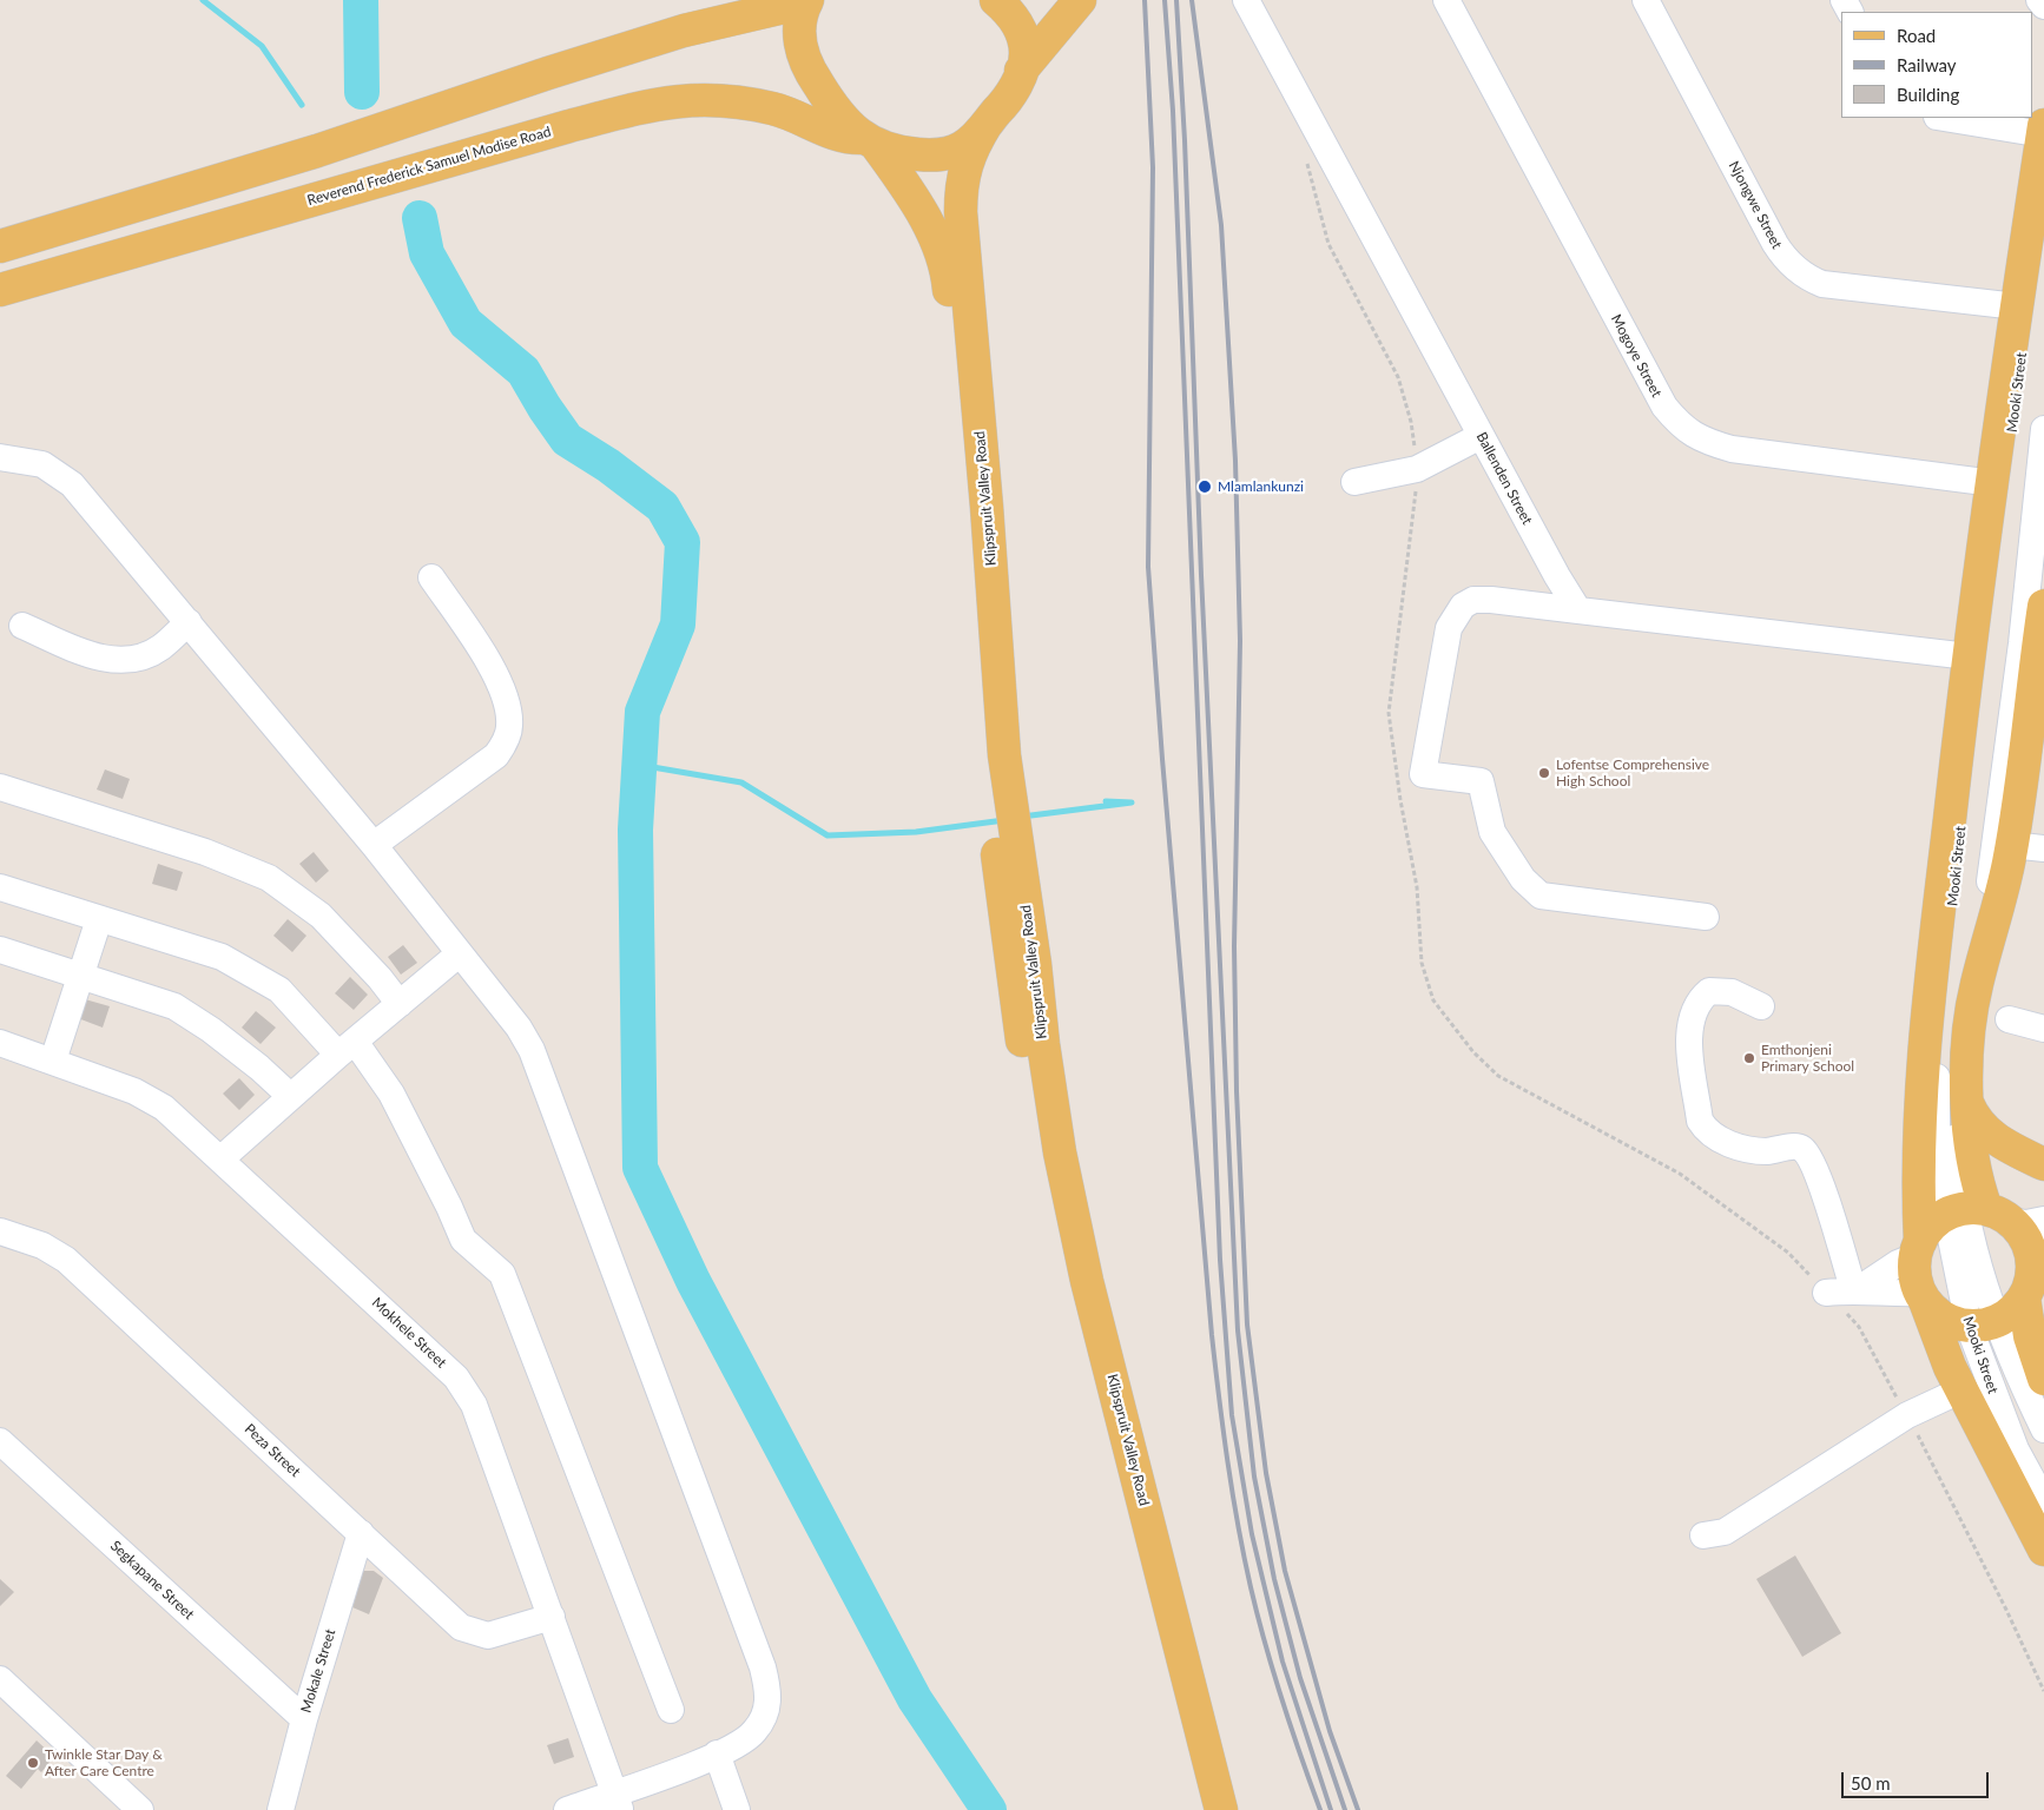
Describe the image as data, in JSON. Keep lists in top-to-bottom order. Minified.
{"streets":{"main road":["Reverend Frederick Samuel Modise Road","Mooki Street","Klipspruit Valley Road"],"street":["Njongwe Street","Mogoye Street","Ballenden Street","Mokhele Street","Peza Street","Segkapane Street","Mokale Street"]},"crossings":[["Reverend Frederick Samuel Modise Road","Klipspruit Valley Road"],["Njongwe Street","Mooki Street"],["Mogoye Street","Mooki Street"],["Mokhele Street","Peza Street"],["Peza Street","Mokale Street"],["Segkapane Street","Mokale Street"]],"places":["Mlamlankunzi","Lofentse Comprehensive High School","Emthonjeni Primary School","Twinkle Star Day & After Care Centre"],"legend":["Road","Railway","Building"],"scale_bar":"50 m"}
